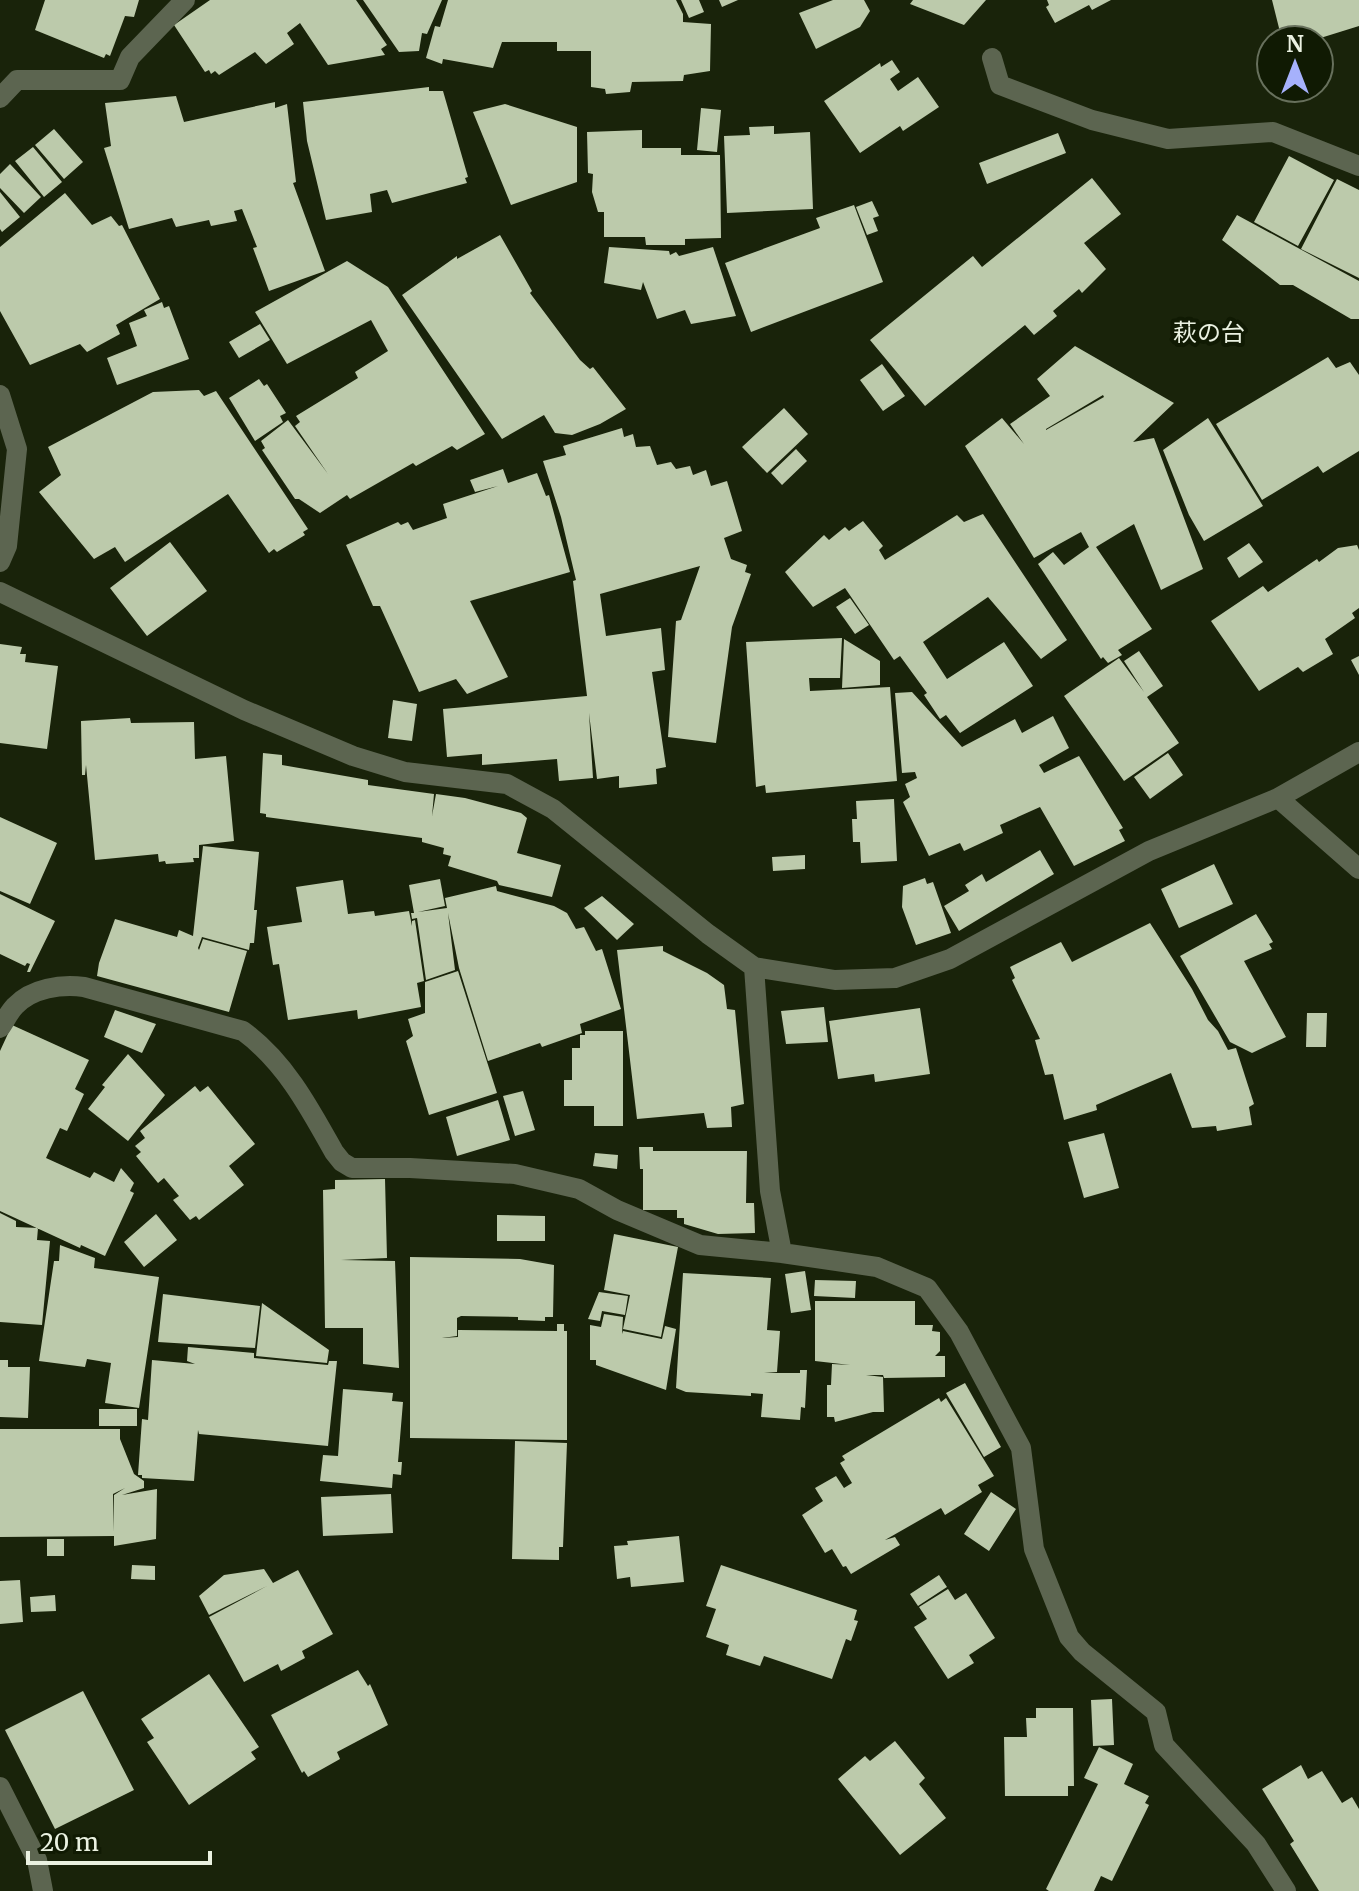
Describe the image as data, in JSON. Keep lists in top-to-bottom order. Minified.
{"districts":["萩の台"],"scale_bar":"20 m","north":"top"}
